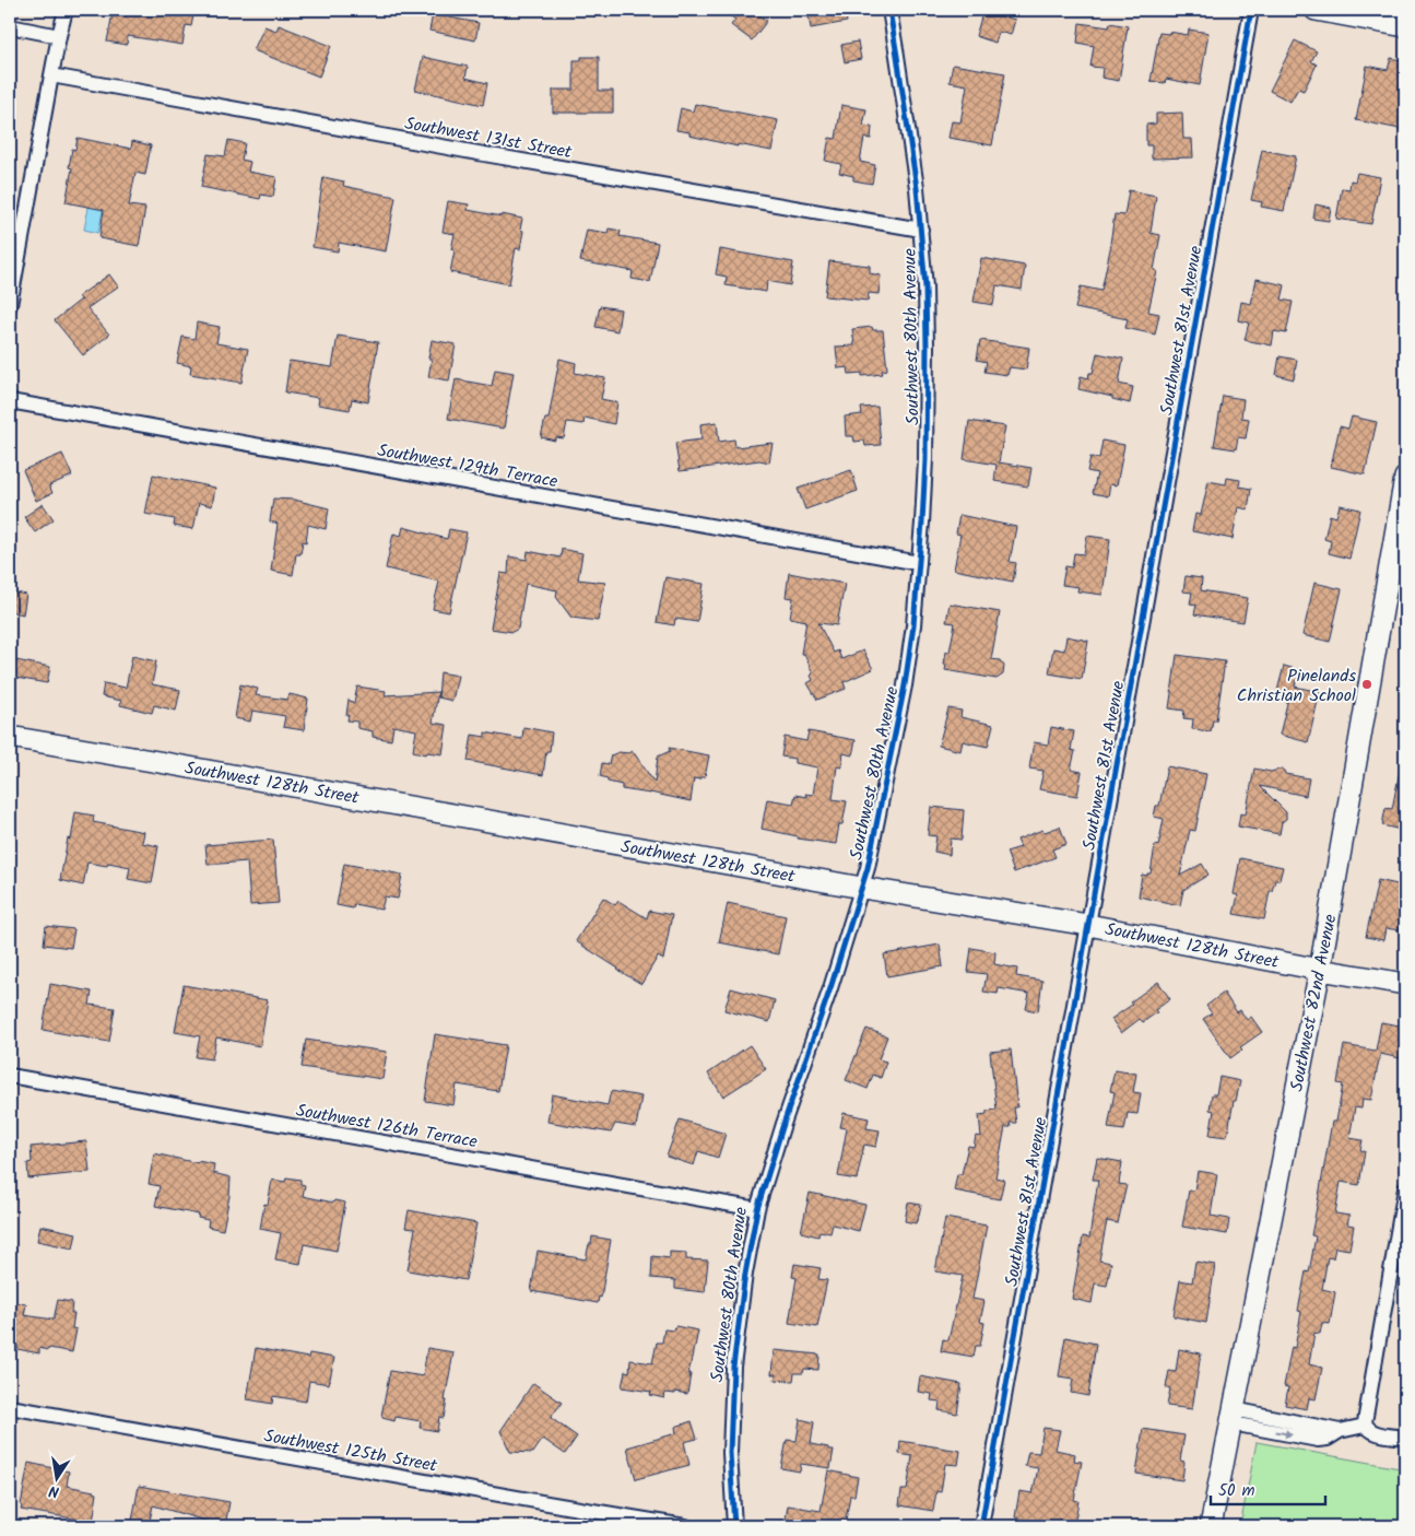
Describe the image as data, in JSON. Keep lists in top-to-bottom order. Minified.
{"streets":{"street":["Southwest 131st Street","Southwest 81st Avenue","Southwest 80th Avenue","Southwest 129th Terrace","Southwest 128th Street","Southwest 82nd Avenue","Southwest 126th Terrace","Southwest 125th Street"]},"crossings":[["Southwest 131st Street","Southwest 80th Avenue"],["Southwest 81st Avenue","Southwest 128th Street"],["Southwest 80th Avenue","Southwest 129th Terrace"],["Southwest 80th Avenue","Southwest 128th Street"],["Southwest 80th Avenue","Southwest 126th Terrace"],["Southwest 128th Street","Southwest 82nd Avenue"]],"places":["Pinelands Christian School"],"scale_bar":"50 m","north":"bottom"}
